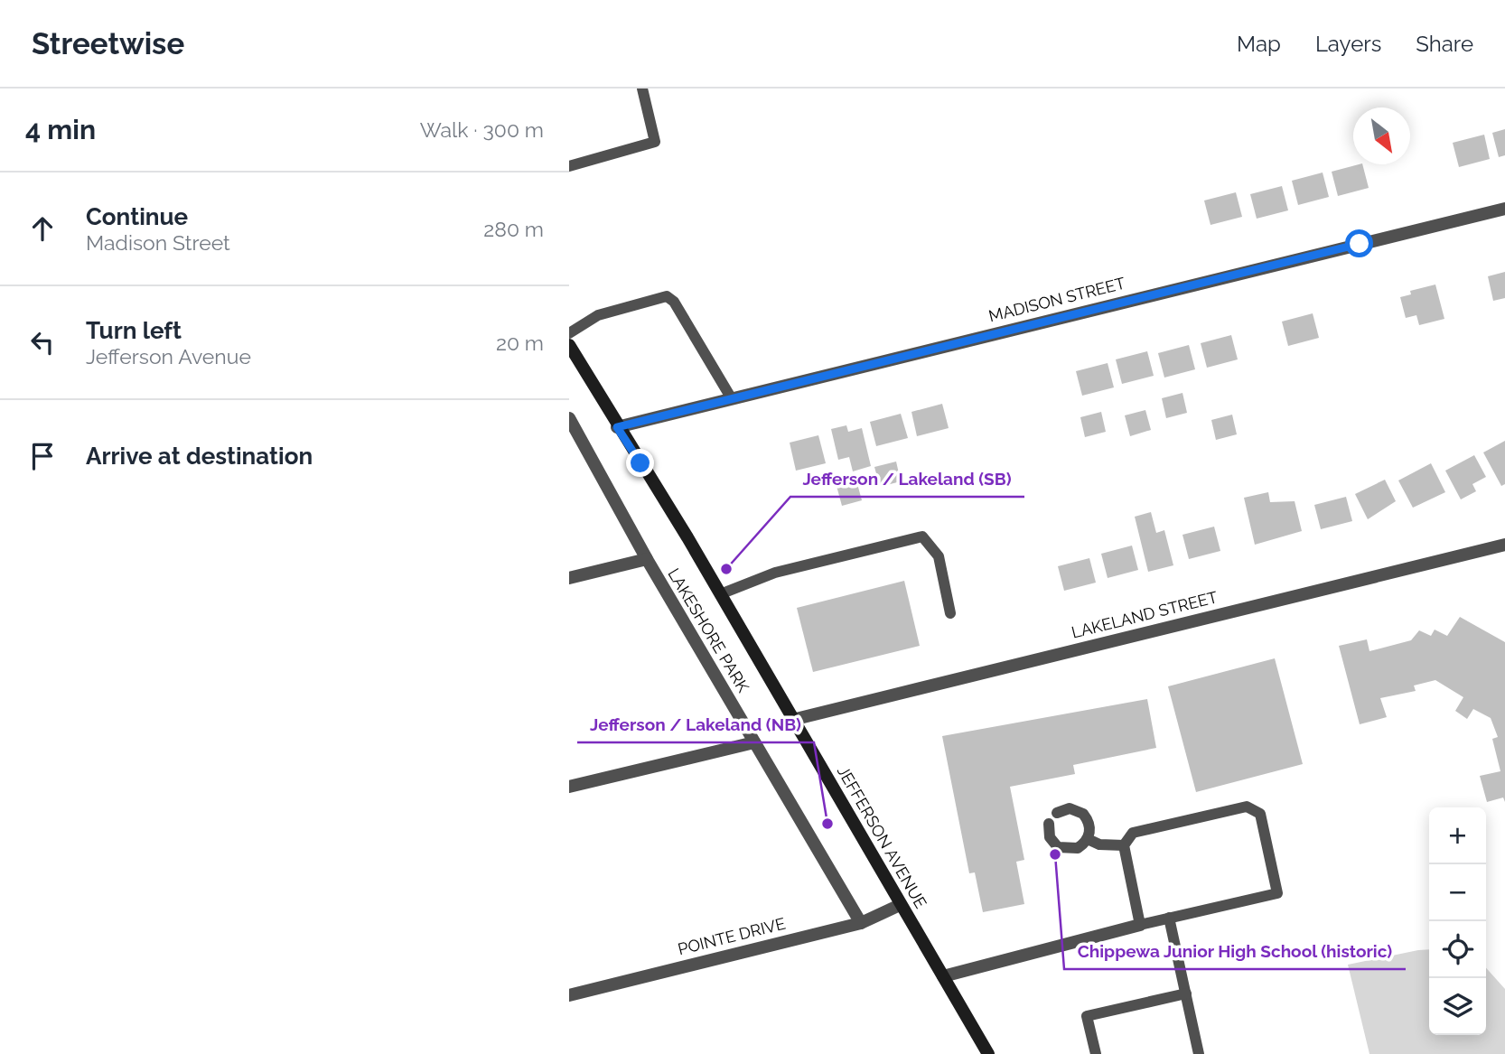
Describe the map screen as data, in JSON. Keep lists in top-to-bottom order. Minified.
{"streets":{"main road":["JEFFERSON AVENUE"],"street":["MADISON STREET","LAKELAND STREET","LAKESHORE PARK","POINTE DRIVE"]},"crossings":[["MADISON STREET","JEFFERSON AVENUE"],["LAKELAND STREET","JEFFERSON AVENUE"],["LAKESHORE PARK","POINTE DRIVE"],["JEFFERSON AVENUE","POINTE DRIVE"]],"places":["Jefferson / Lakeland (SB)","Jefferson / Lakeland (NB)","Chippewa Junior High School (historic)"],"north":"bottom right","page":{"header":"Streetwise","nav":["Map","Layers","Share"],"heading":["4 min","Walk · 300 m"],"list":[["Continue","Madison Street","280 m"],["Turn left","Jefferson Avenue","20 m"],"Arrive at destination"],"map_buttons":["+","−"]}}
